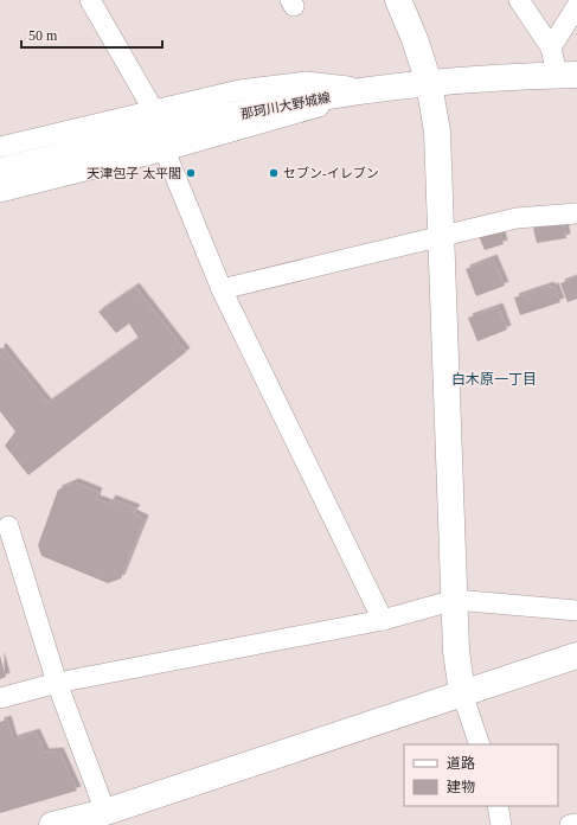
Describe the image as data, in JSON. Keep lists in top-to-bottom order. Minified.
{"streets":{"street":["那珂川大野城線"]},"districts":["白木原一丁目"],"places":["天津包子 太平閣","セブン-イレブン"],"legend":["道路","建物"],"scale_bar":"50 m"}
